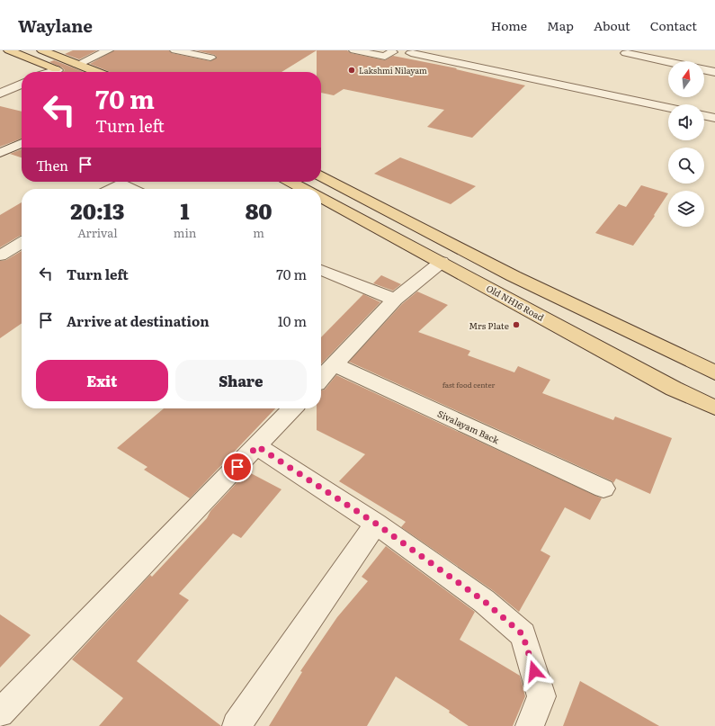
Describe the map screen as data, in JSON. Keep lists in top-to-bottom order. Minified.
{"streets":{"main road":["Old NH16 Road"],"street":["Sivalayam Back"]},"places":["Lakshmi Nilayam","Mrs Plate"],"house_numbers":["fast food center"],"north":"top","page":{"header":"Waylane","nav":["Home","Map","About","Contact"],"turn":["70 m","Turn left"],"then":"Then","eta":["20:13","Arrival","1","min","80","m"],"list":[{"name":"Turn left","value":"70 m"},{"name":"Arrive at destination","value":"10 m"}],"buttons":["Exit","Share"]}}
